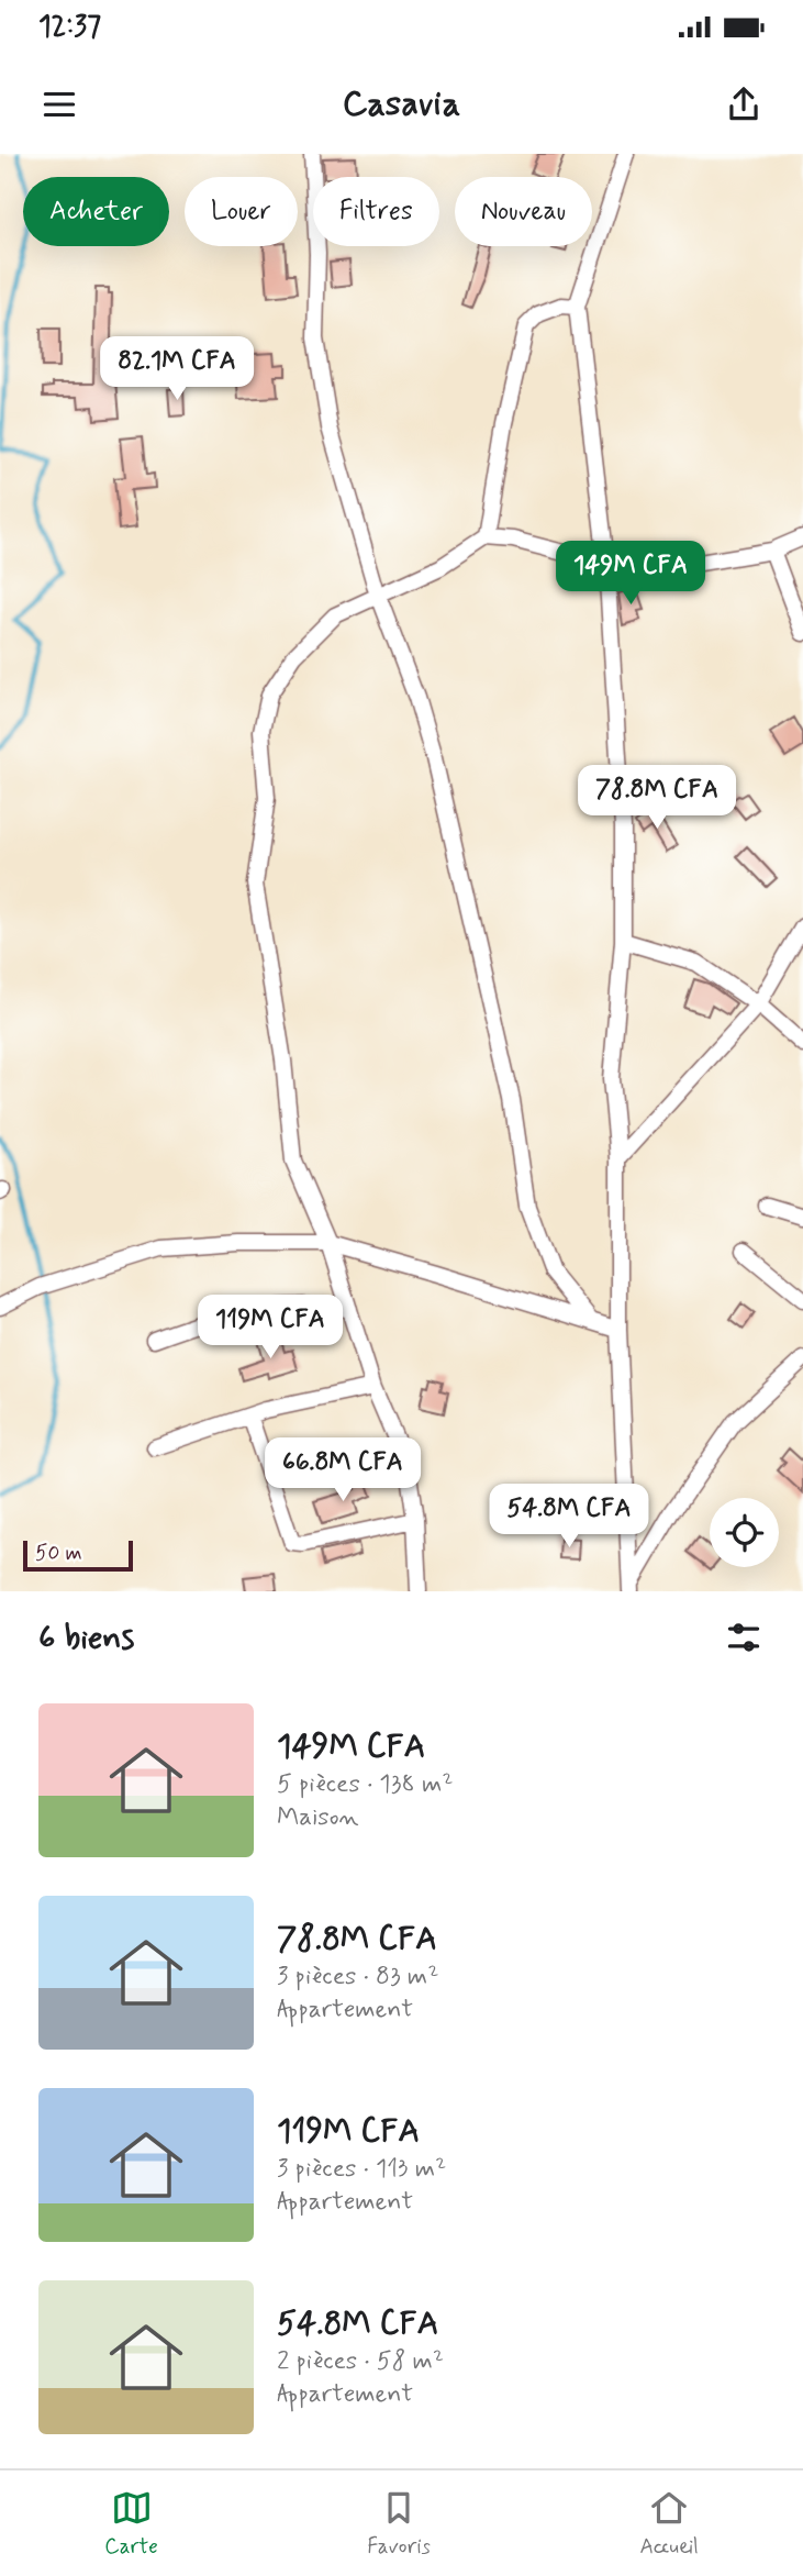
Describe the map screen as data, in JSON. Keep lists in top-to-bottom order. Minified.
{"scale_bar":"50 m","page":{"status":"12:37","header":"Casavia","chip":["Acheter","Louer","Filtres","Nouveau"],"price":["82.1M CFA","149M CFA","78.8M CFA","119M CFA","66.8M CFA","54.8M CFA"],"scale":"50 m","heading":"6 biens","list":[{"name":"149M CFA","note":"5 pièces · 138 m² · Maison"},{"name":"78.8M CFA","note":"3 pièces · 83 m² · Appartement"},{"name":"119M CFA","note":"3 pièces · 113 m² · Appartement"},{"name":"54.8M CFA","note":"2 pièces · 58 m² · Appartement"}],"tabs":["Carte","Favoris","Accueil"]}}
